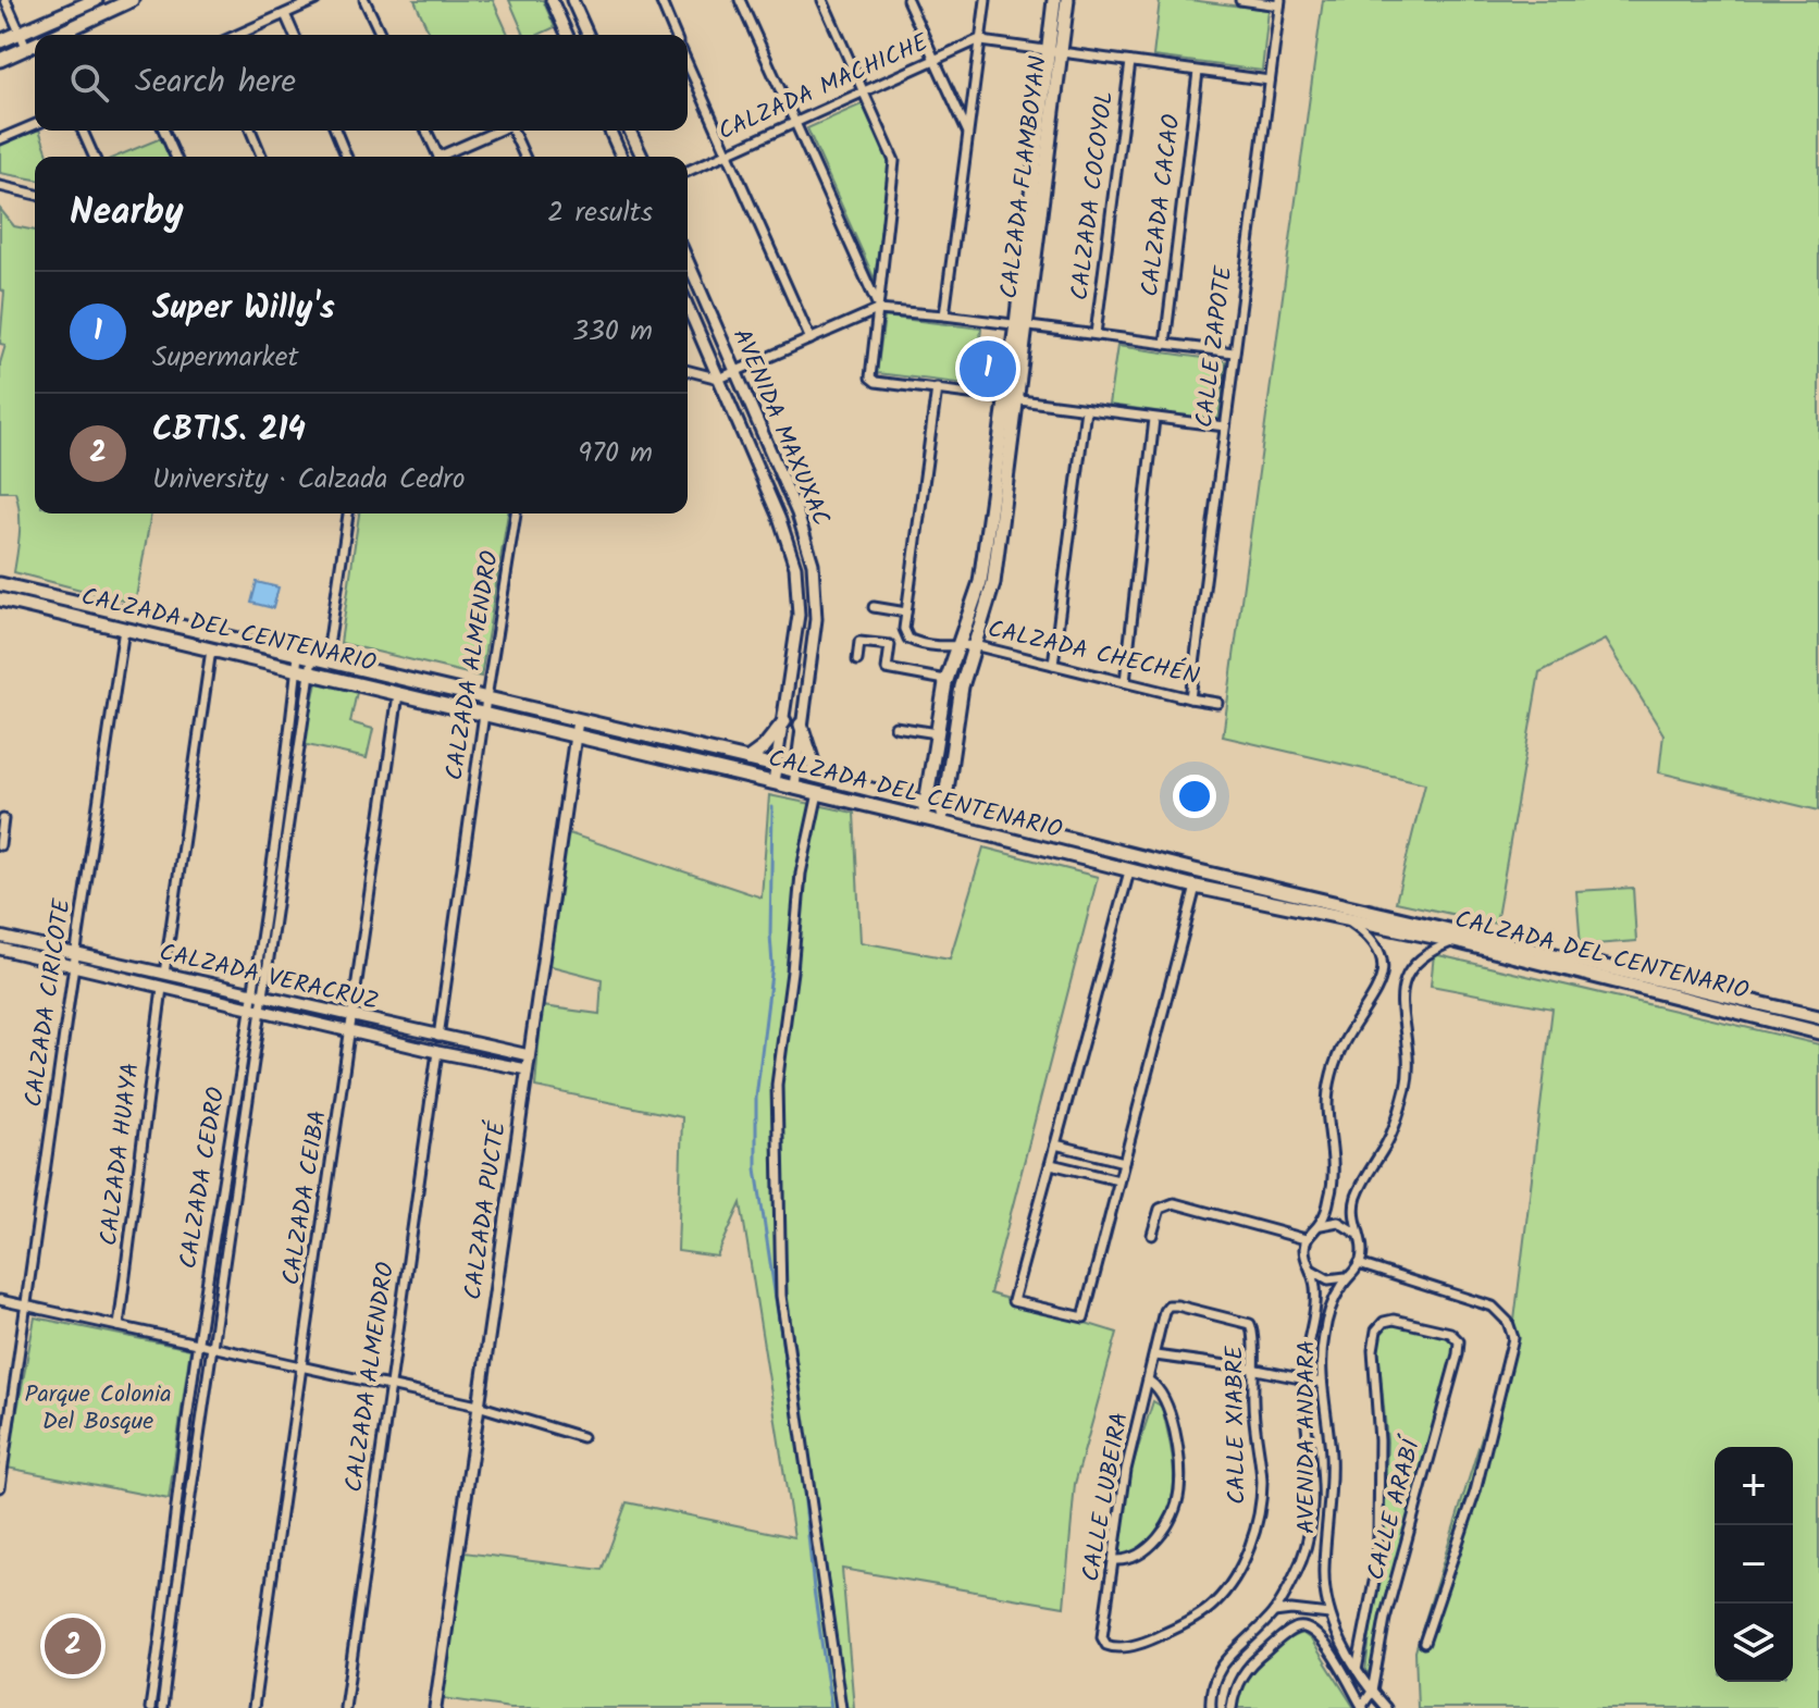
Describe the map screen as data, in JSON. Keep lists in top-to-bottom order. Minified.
{"streets":{"main road":["CALZADA FLAMBOYAN","CALZADA DEL CENTENARIO"],"street":["CALZADA MACHICHE","CALZADA COCOYOL","CALZADA CACAO","CALLE ZAPOTE","AVENIDA MAXUXAC","CALZADA CHECHÉN","CALZADA ALMENDRO","CALZADA VERACRUZ","CALZADA CIRICOTE","CALZADA HUAYA","CALZADA CEDRO","CALZADA CEIBA","CALZADA PUCTÉ","CALLE XIABRE","AVENIDA ANDARA","CALLE LUBEIRA","CALLE ARABÍ"]},"crossings":[["CALZADA FLAMBOYAN","CALZADA DEL CENTENARIO"],["CALZADA FLAMBOYAN","CALZADA CHECHÉN"],["CALLE ZAPOTE","CALZADA CHECHÉN"],["AVENIDA MAXUXAC","CALZADA DEL CENTENARIO"],["CALZADA DEL CENTENARIO","CALZADA ALMENDRO"],["CALZADA DEL CENTENARIO","CALZADA CIRICOTE"],["CALZADA DEL CENTENARIO","CALZADA CEDRO"],["CALZADA DEL CENTENARIO","CALZADA CEIBA"],["CALZADA DEL CENTENARIO","CALZADA PUCTÉ"],["CALZADA ALMENDRO","CALZADA VERACRUZ"],["CALZADA VERACRUZ","CALZADA CIRICOTE"],["CALZADA VERACRUZ","CALZADA HUAYA"],["CALZADA VERACRUZ","CALZADA CEDRO"],["CALZADA VERACRUZ","CALZADA CEIBA"],["CALZADA VERACRUZ","CALZADA PUCTÉ"],["CALLE XIABRE","CALLE LUBEIRA"],["AVENIDA ANDARA","CALLE ARABÍ"]],"parks":["Parque Colonia Del Bosque"],"page":{"search":"Search here","heading":["Nearby","2 results"],"list":[{"mark":"1","name":"Super Willy's","note":"Supermarket","value":"330 m"},{"mark":"2","name":"CBTIS. 214","note":"University · Calzada Cedro","value":"970 m"}],"pins":["1","2"],"map_buttons":["+","−"]}}
